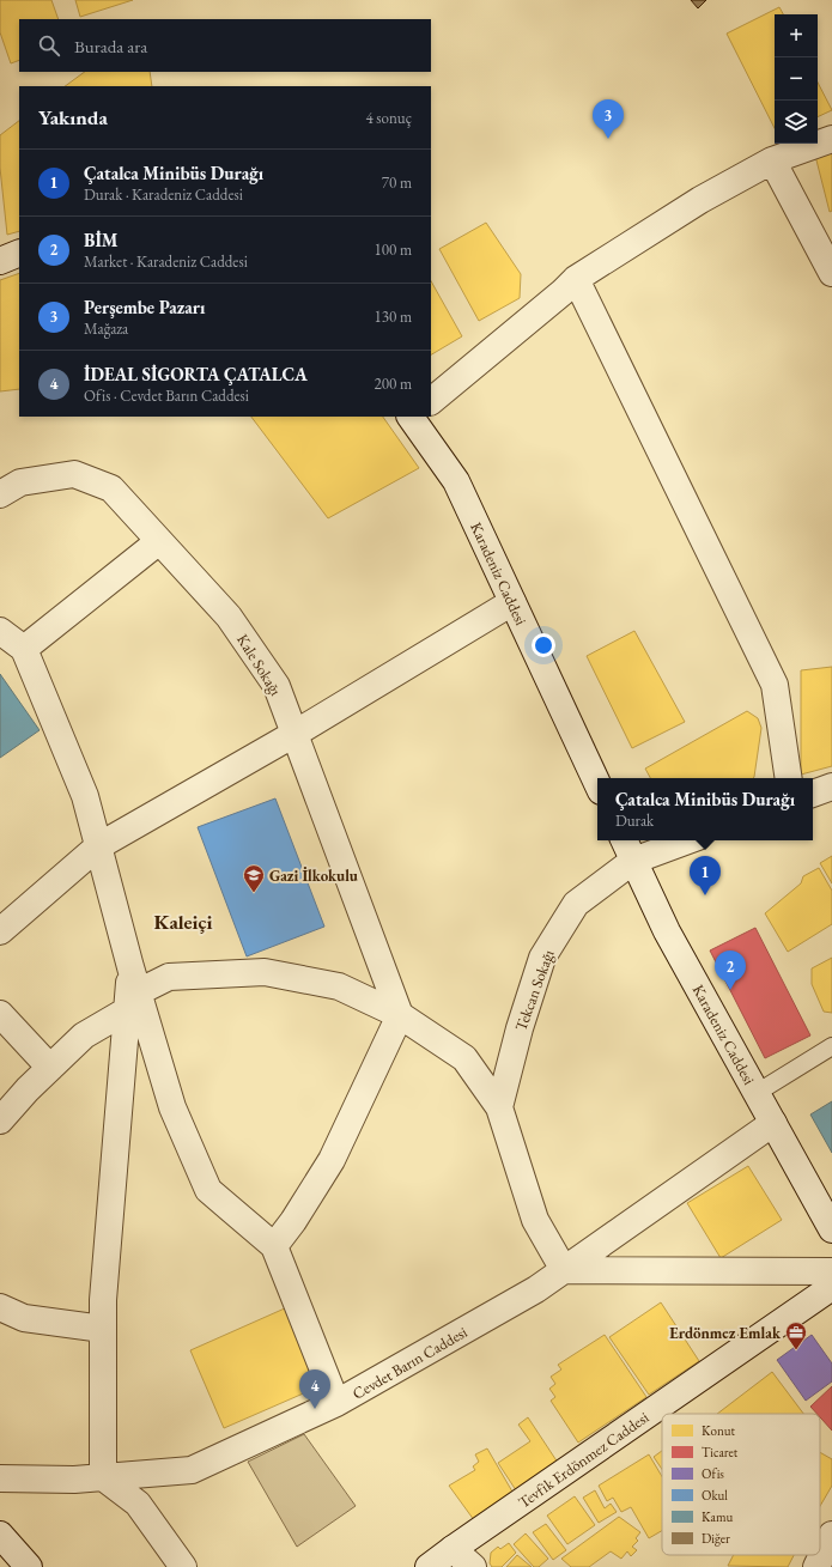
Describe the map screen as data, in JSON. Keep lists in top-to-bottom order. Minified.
{"streets":{"street":["Karadeniz Caddesi","Kale Sokağı","Tekcan Sokağı","Cevdet Barın Caddesi","Tevfik Erdönmez Caddesi"]},"crossings":[["Karadeniz Caddesi","Tekcan Sokağı"],["Karadeniz Caddesi","Cevdet Barın Caddesi"]],"districts":["Kaleiçi"],"places":{"school or university":["Gazi İlkokulu"],"office":["Erdönmez Emlak"]},"legend":["Konut","Ticaret","Ofis","Okul","Kamu","Diğer"],"page":{"map_buttons":["+","−"],"search":"Burada ara","heading":["Yakında","4 sonuç"],"pins":["3","1","2","4"],"list":[{"mark":"1","name":"Çatalca Minibüs Durağı","note":"Durak · Karadeniz Caddesi","value":"70 m"},{"mark":"2","name":"BİM","note":"Market · Karadeniz Caddesi","value":"100 m"},{"mark":"3","name":"Perşembe Pazarı","note":"Mağaza","value":"130 m"},{"mark":"4","name":"İDEAL SİGORTA ÇATALCA","note":"Ofis · Cevdet Barın Caddesi","value":"200 m"}],"popup":["Çatalca Minibüs Durağı","Durak"]}}
